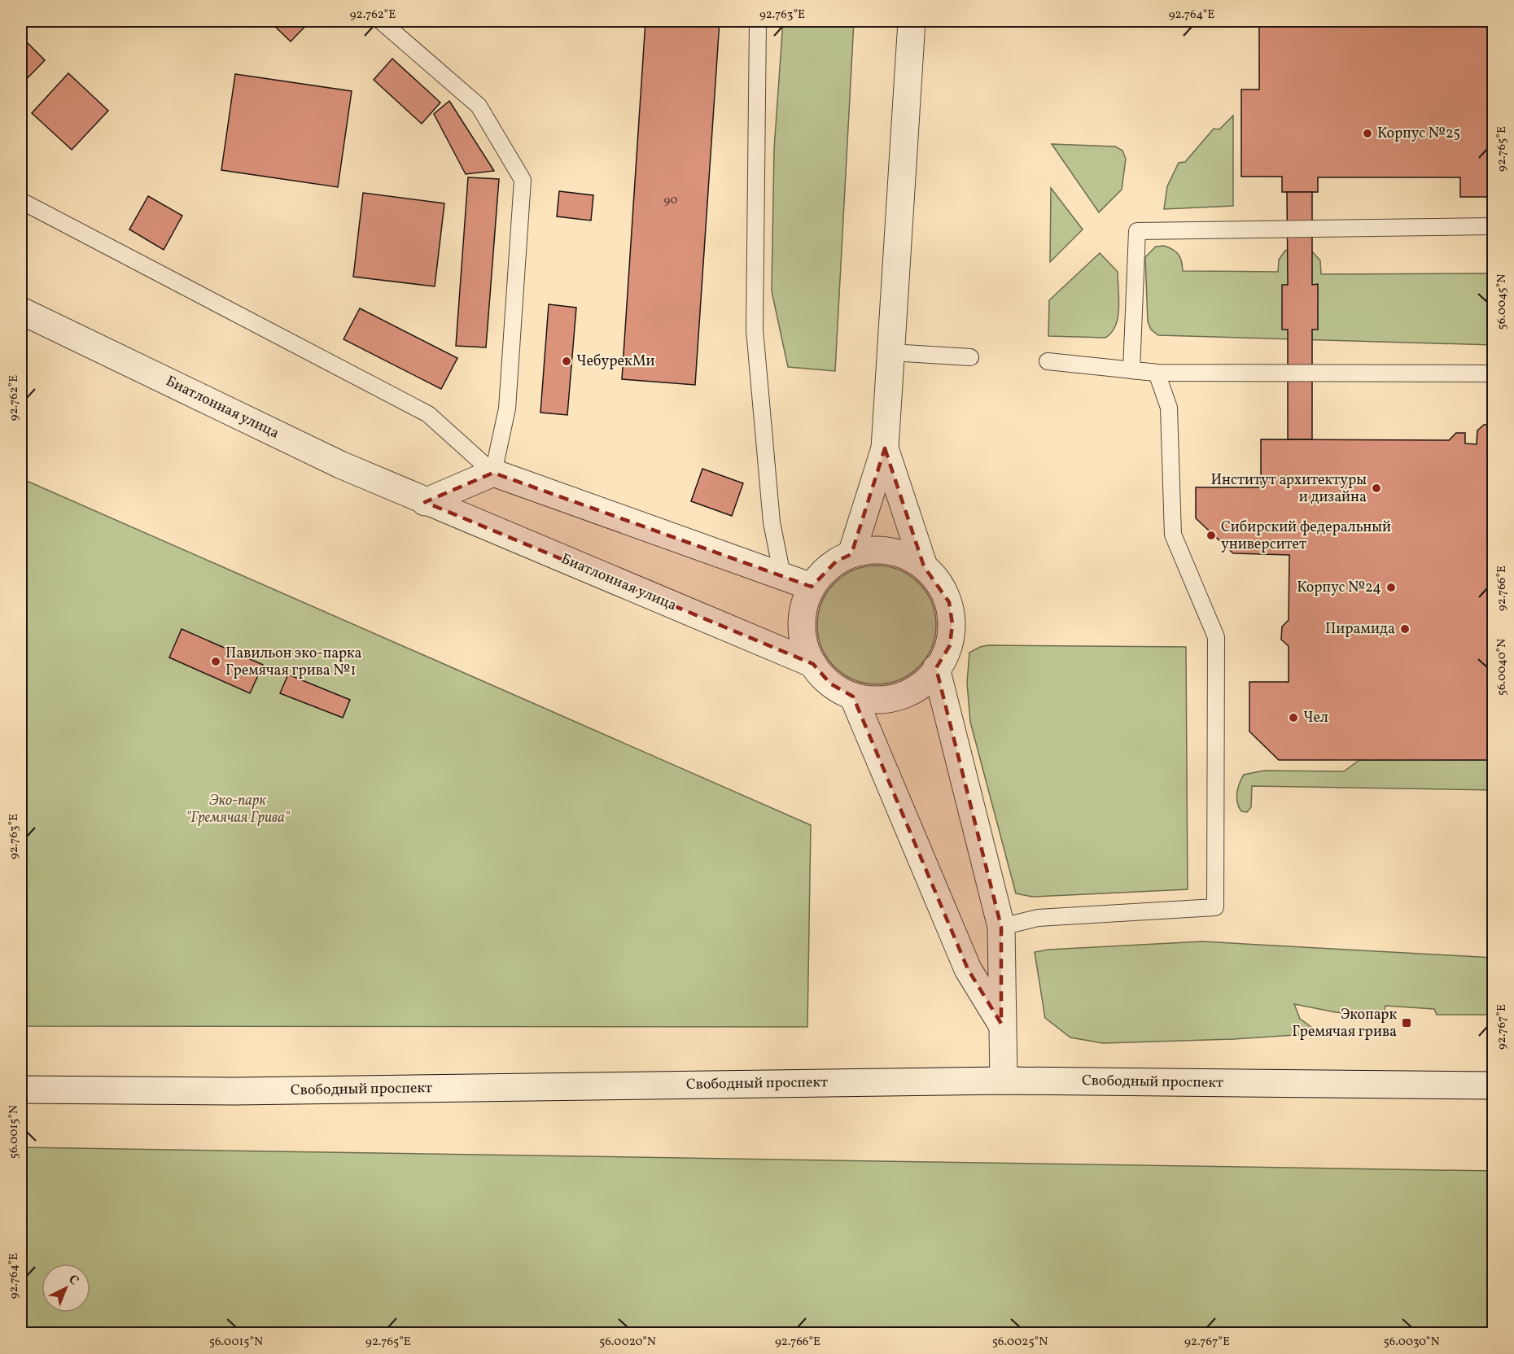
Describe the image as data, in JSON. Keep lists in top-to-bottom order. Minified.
{"streets":{"street":["Биатлонная улица","Свободный проспект"]},"parks":["Эко-парк \"Гремячая Грива\""],"places":{"other":["Корпус №25","ЧебурекМи","Институт архитектуры и дизайна","Сибирский федеральный университет","Корпус №24","Пирамида","Павильон эко-парка Гремячая грива №1","Чел"],"transit":["Экопарк Гремячая грива"]},"house_numbers":["90"],"north":"top right","coordinates":["92.762°E","92.763°E","92.764°E","92.765°E","56.0045°N","92.766°E","56.0040°N","92.767°E","56.0015°N","56.0020°N","56.0025°N","56.0030°N"]}
